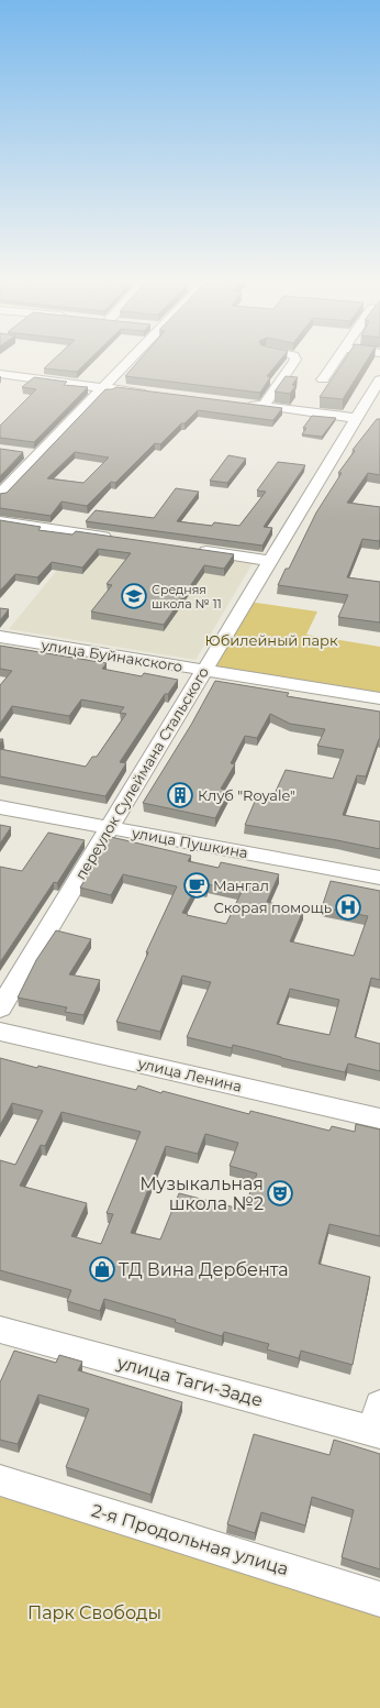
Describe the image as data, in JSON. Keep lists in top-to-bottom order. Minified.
{"streets":{"street":["улица Буйнакского","переулок Сулеймана Стальского","улица Пушкина","улица Ленина","улица Таги-Заде","2-я Продольная улица"]},"crossings":[["улица Буйнакского","переулок Сулеймана Стальского"],["переулок Сулеймана Стальского","улица Пушкина"]],"parks":["Юбилейный парк","Парк Свободы"],"places":{"school or university":["Средняя школа № 11"],"building":["Клуб \"Royale\""],"cafe":["Мангал"],"hospital":["Скорая помощь"],"theatre":["Музыкальная школа №2"],"shop":["ТД Вина Дербента"]}}
